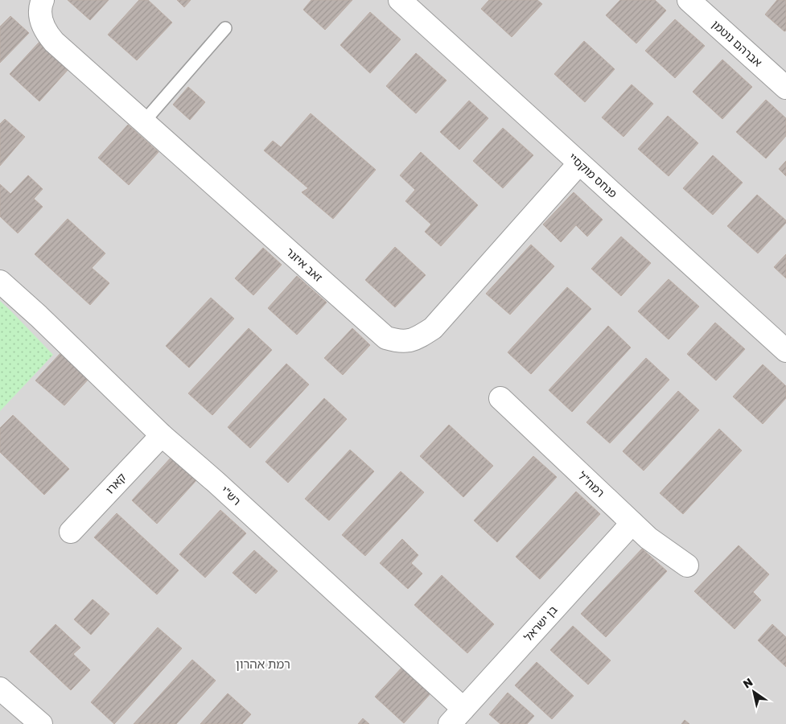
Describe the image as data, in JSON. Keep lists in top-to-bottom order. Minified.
{"streets":{"street":["אברהם נוטמן","פנחס מוקסיי","זאב איזנר","קארו","רמח\"ל","רש\"י","בן ישראל"]},"crossings":[["פנחס מוקסיי","זאב איזנר"],["קארו","רש\"י"],["רמח\"ל","בן ישראל"],["רש\"י","בן ישראל"]],"districts":["רמת אהרון"],"north":"top left"}
